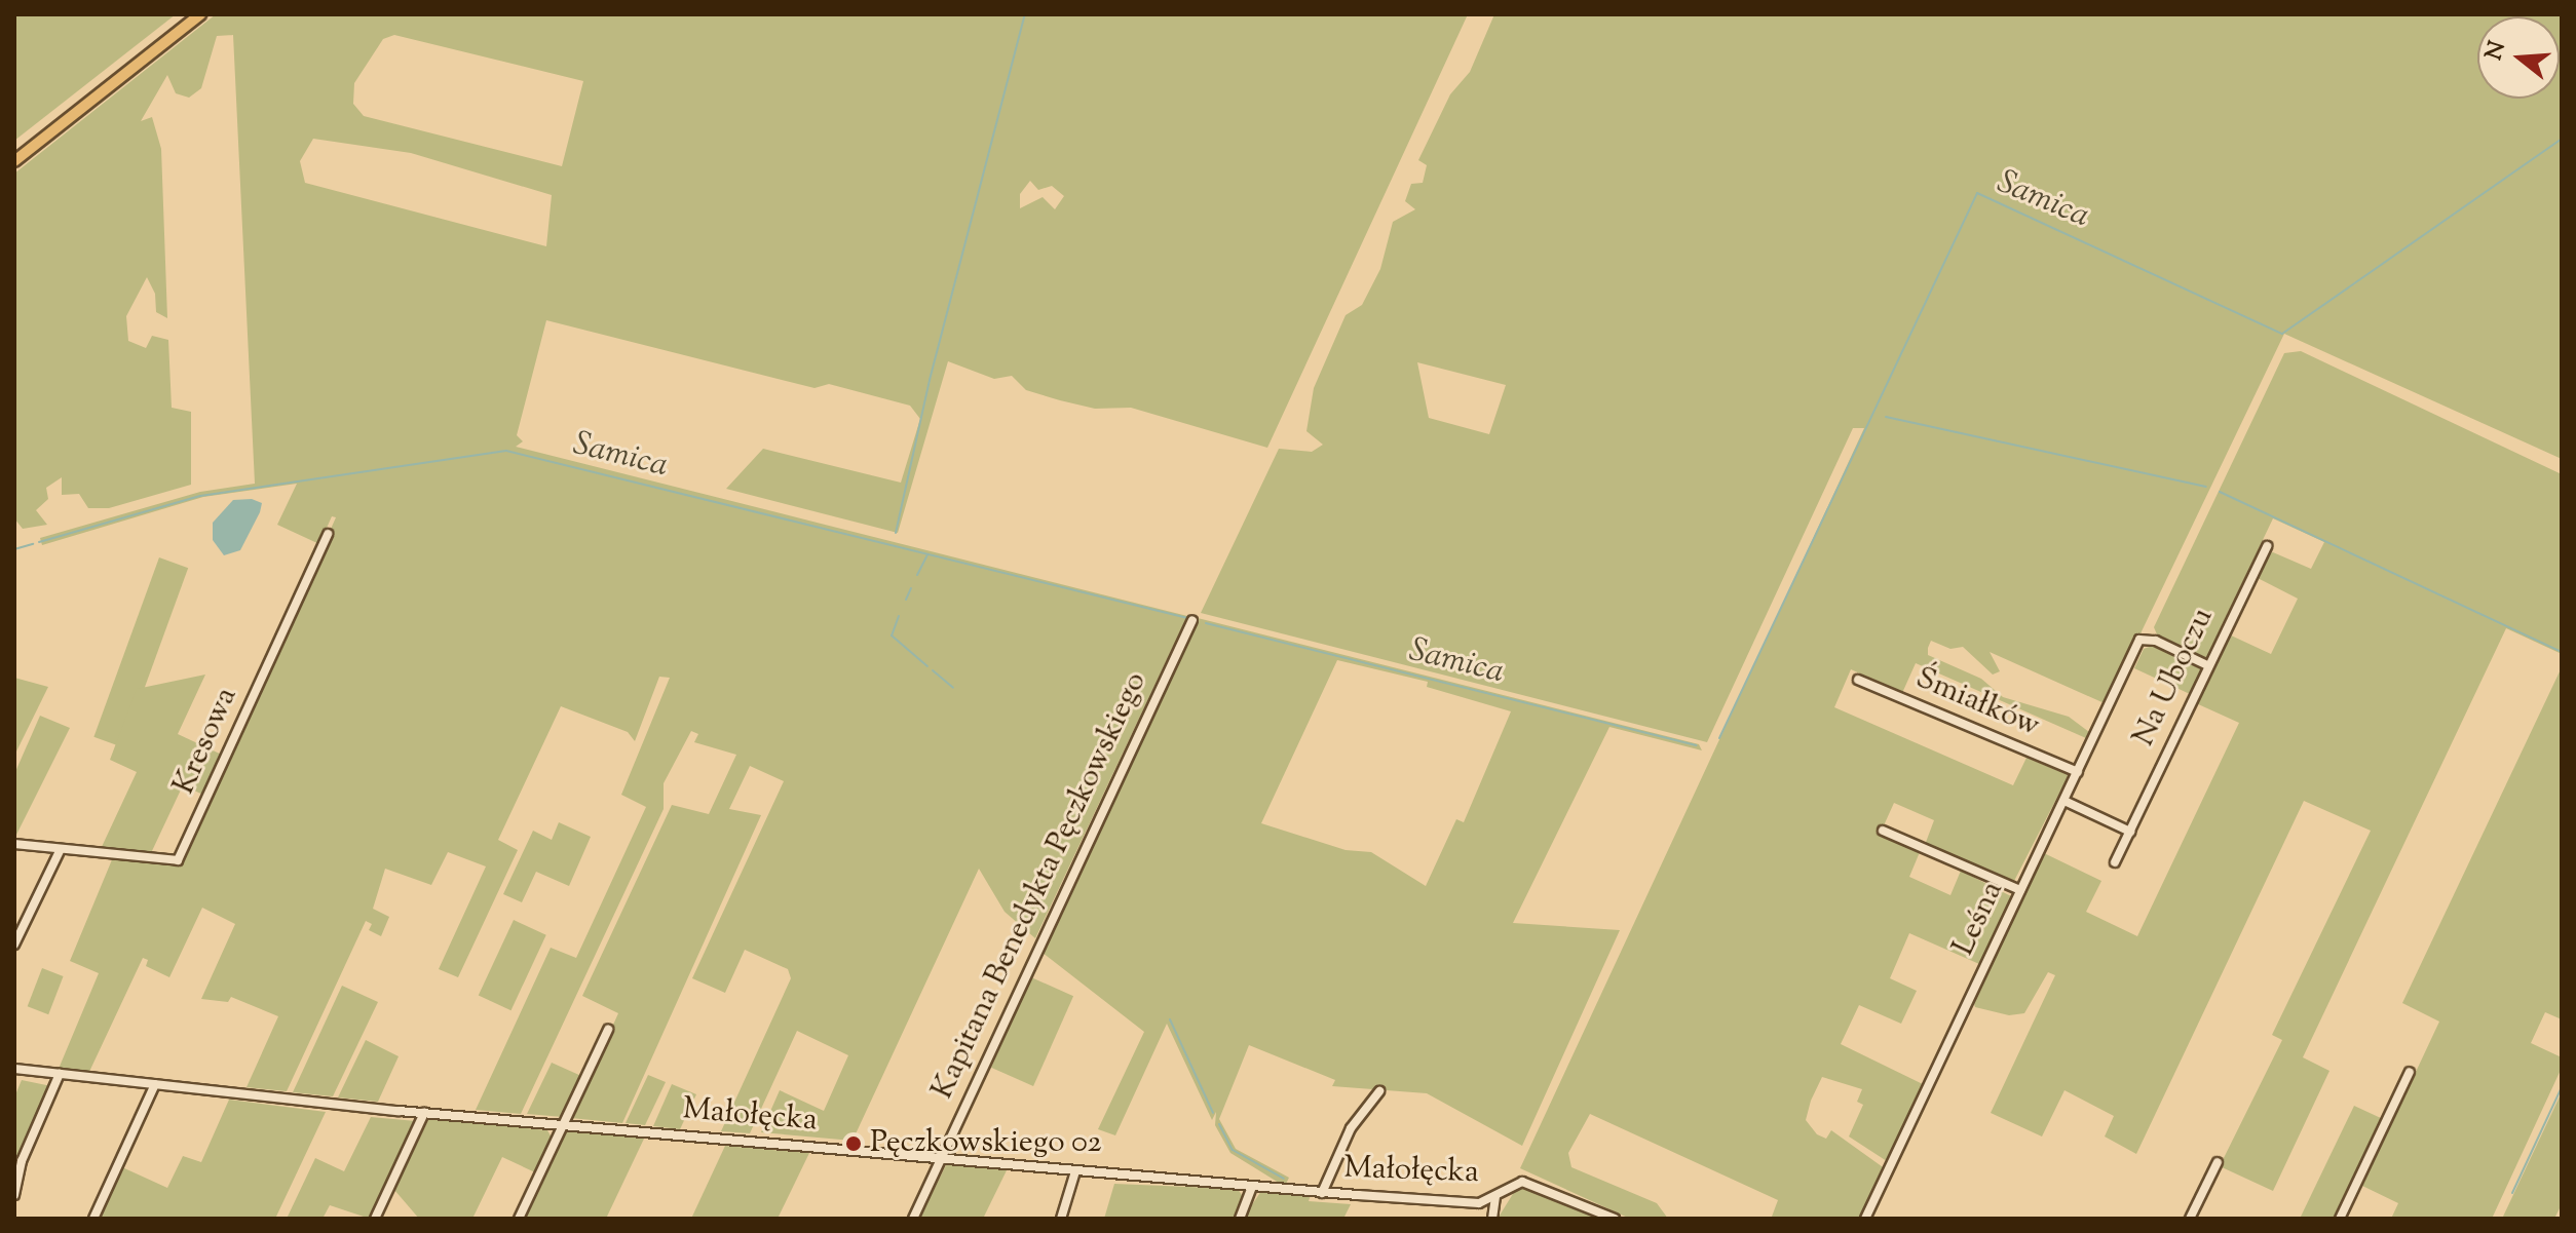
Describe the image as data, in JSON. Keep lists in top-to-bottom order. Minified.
{"streets":{"street":["Na Uboczu","Śmiałków","Kresowa","Kapitana Benedykta Pęczkowskiego","Leśna","Małołęcka"]},"crossings":[["Na Uboczu","Leśna"],["Śmiałków","Leśna"],["Kapitana Benedykta Pęczkowskiego","Małołęcka"]],"water":["Samica"],"places":["Pęczkowskiego 02"],"north":"left"}
